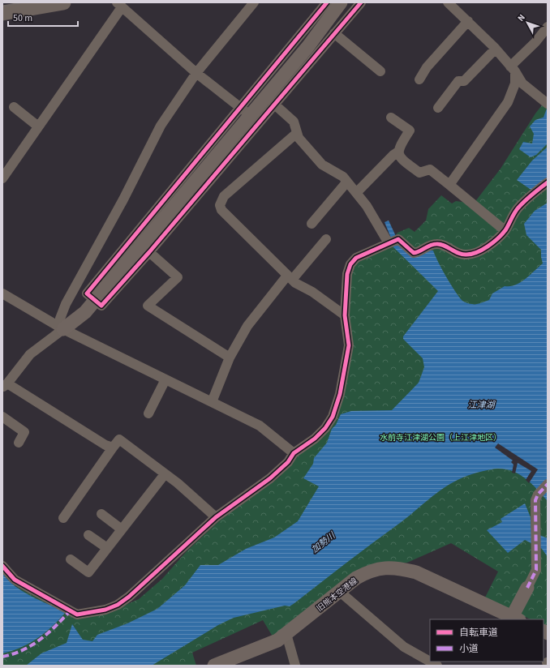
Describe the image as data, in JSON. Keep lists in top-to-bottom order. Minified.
{"streets":{"street":["旧熊本空港線"]},"water":["江津湖","加勢川"],"parks":["水前寺江津湖公園（上江津地区）"],"legend":["自転車道","小道"],"scale_bar":"50 m","north":"top left"}
